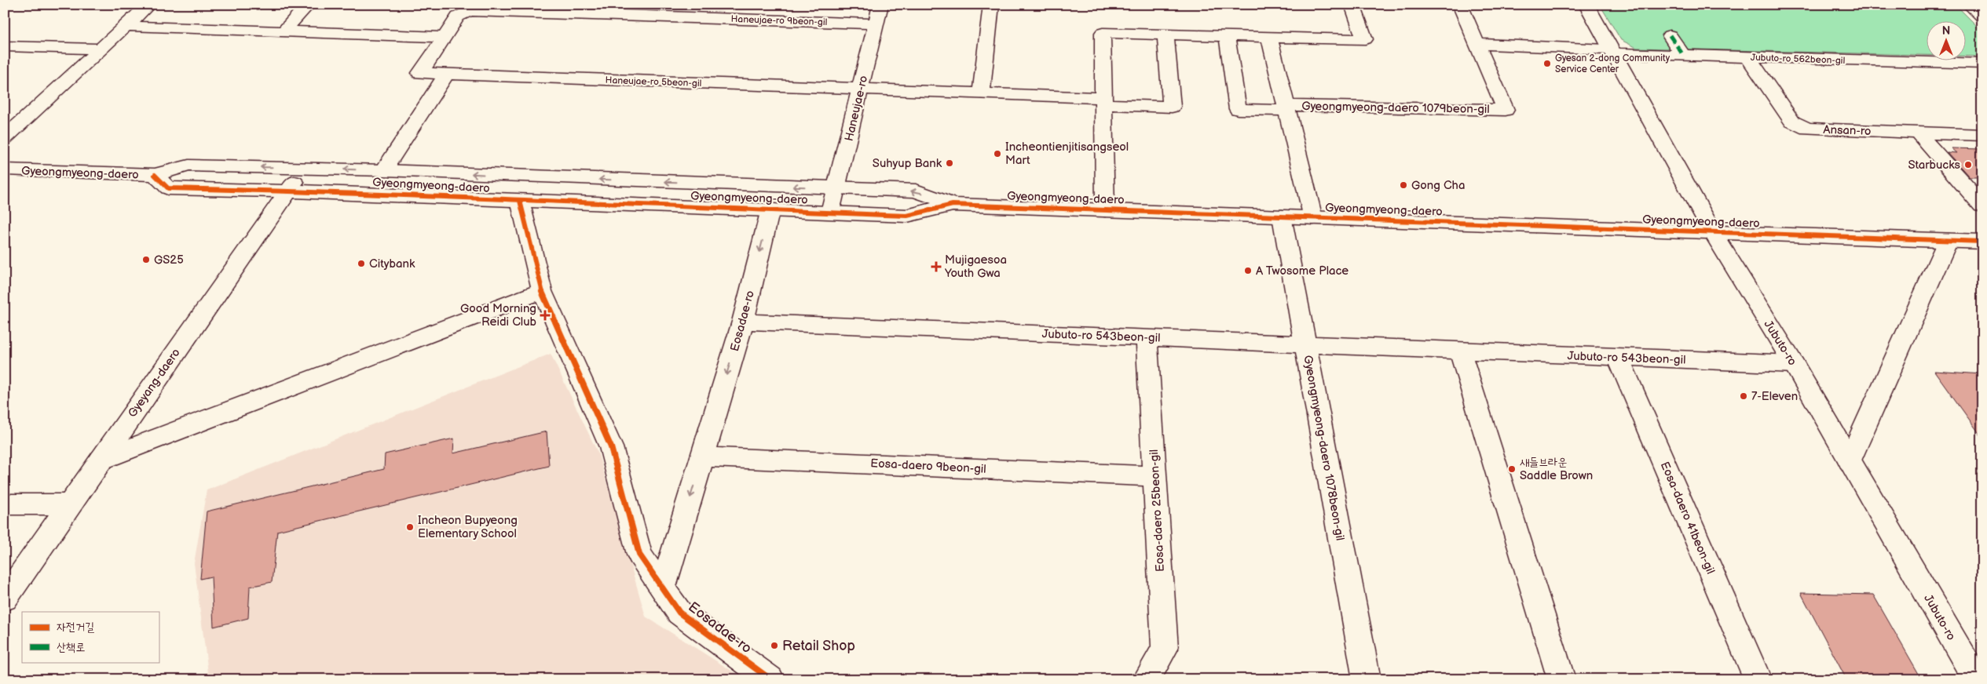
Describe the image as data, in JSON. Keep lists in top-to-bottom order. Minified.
{"streets":{"street":["Haneujae-ro 9beon-gil","Jubuto-ro 562beon-gil","Haneujae-ro 5beon-gil","Gyeongmyeong-daero 1079beon-gil","Haneujae-ro","Ansan-ro","Gyeongmyeong-daero","Eosadae-ro","Jubuto-ro 543beon-gil","Jubuto-ro","Gyeyang-daero","Gyeongmyeong-daero 1078beon-gil","Eosa-daero 9beon-gil","Eosa-daero 25beon-gil","Eosa-daero 41beon-gil"]},"crossings":[["Haneujae-ro 9beon-gil","Haneujae-ro"],["Jubuto-ro 562beon-gil","Gyeongmyeong-daero 1079beon-gil"],["Jubuto-ro 562beon-gil","Ansan-ro"],["Jubuto-ro 562beon-gil","Jubuto-ro"],["Haneujae-ro 5beon-gil","Haneujae-ro"],["Gyeongmyeong-daero 1079beon-gil","Gyeongmyeong-daero"],["Haneujae-ro","Gyeongmyeong-daero"],["Gyeongmyeong-daero","Eosadae-ro"],["Gyeongmyeong-daero","Jubuto-ro"],["Gyeongmyeong-daero","Gyeyang-daero"],["Gyeongmyeong-daero","Gyeongmyeong-daero 1078beon-gil"],["Eosadae-ro","Jubuto-ro 543beon-gil"],["Eosadae-ro","Eosa-daero 9beon-gil"],["Jubuto-ro 543beon-gil","Jubuto-ro"],["Jubuto-ro 543beon-gil","Gyeongmyeong-daero 1078beon-gil"],["Jubuto-ro 543beon-gil","Eosa-daero 25beon-gil"],["Jubuto-ro 543beon-gil","Eosa-daero 41beon-gil"],["Eosa-daero 9beon-gil","Eosa-daero 25beon-gil"]],"one_way":["Eosadae-ro"],"places":{"other":["Gyesan 2-dong Community Service Center","Incheontienjitisangseol Mart","Suhyup Bank","Starbucks","Gong Cha","GS25","Citybank","A Twosome Place","7-Eleven","새들브라운 Saddle Brown","Incheon Bupyeong Elementary School","Retail Shop"],"health":["Mujigaesoa Youth Gwa","Good Morning Reidi Club"]},"legend":["자전거길","산책로"],"north":"top"}
